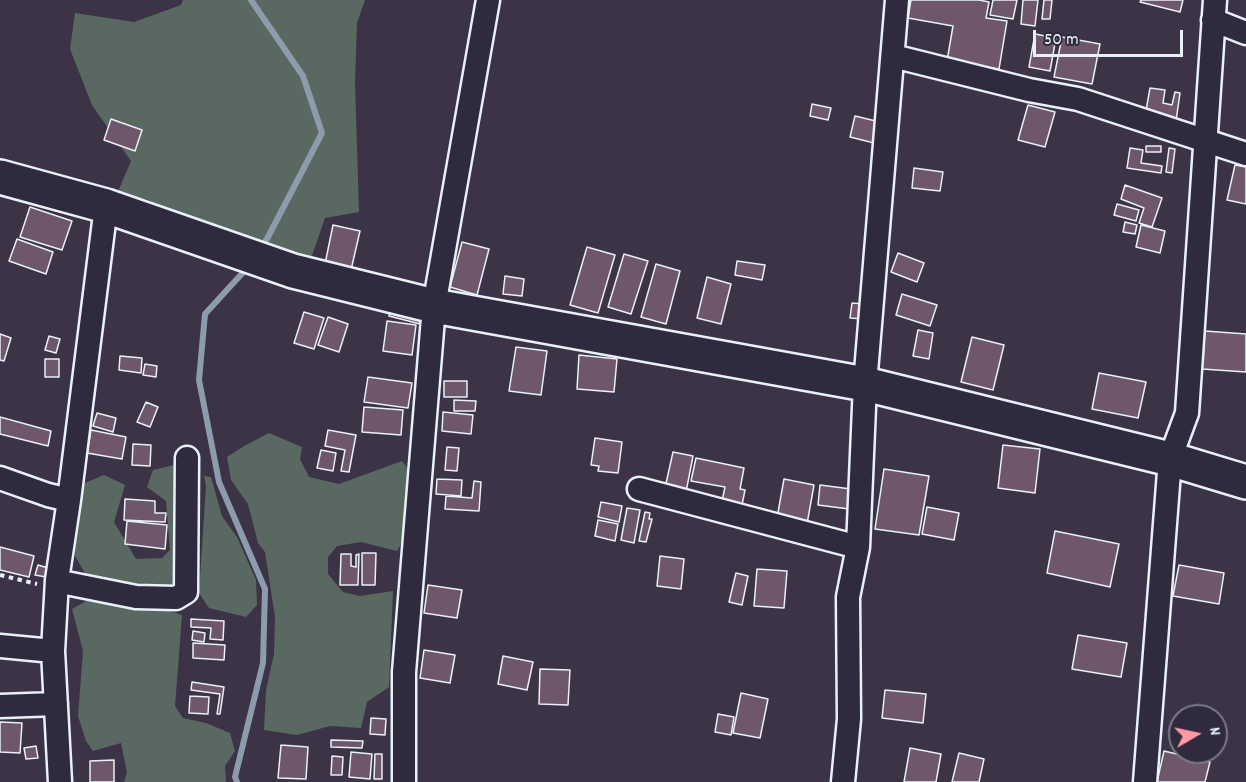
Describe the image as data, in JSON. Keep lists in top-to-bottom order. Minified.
{"scale_bar":"50 m","north":"right"}
